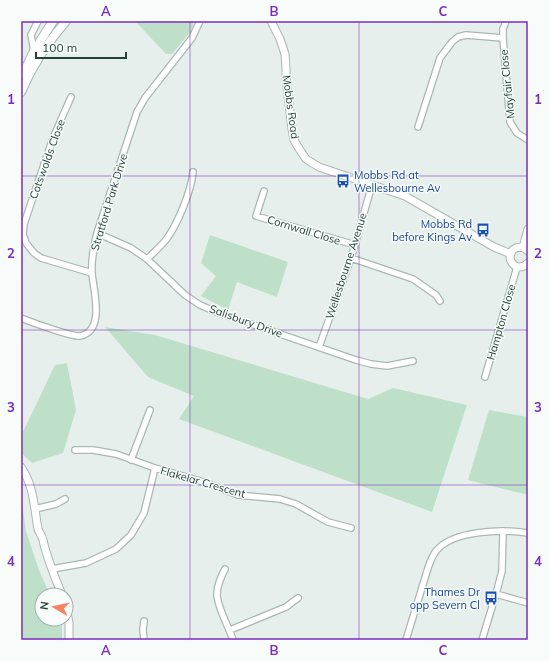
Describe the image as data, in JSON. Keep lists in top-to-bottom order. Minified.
{"streets":{"street":["Mayfair Close","Mobbs Road","Cotswolds Close","Stratford Park Drive","Cornwall Close","Wellesbourne Avenue","Salisbury Drive","Hampton Close","Flakelar Crescent"]},"crossings":[["Mobbs Road","Wellesbourne Avenue"],["Cotswolds Close","Stratford Park Drive"],["Stratford Park Drive","Salisbury Drive"],["Cornwall Close","Wellesbourne Avenue"],["Wellesbourne Avenue","Salisbury Drive"]],"places":{"bus stop":["Mobbs Rd at Wellesbourne Av","Mobbs Rd before Kings Av","Thames Dr opp Severn Cl"]},"scale_bar":"100 m","north":"left","grid":{"columns":["A","B","C"],"rows":["1","2","3","4"]}}
